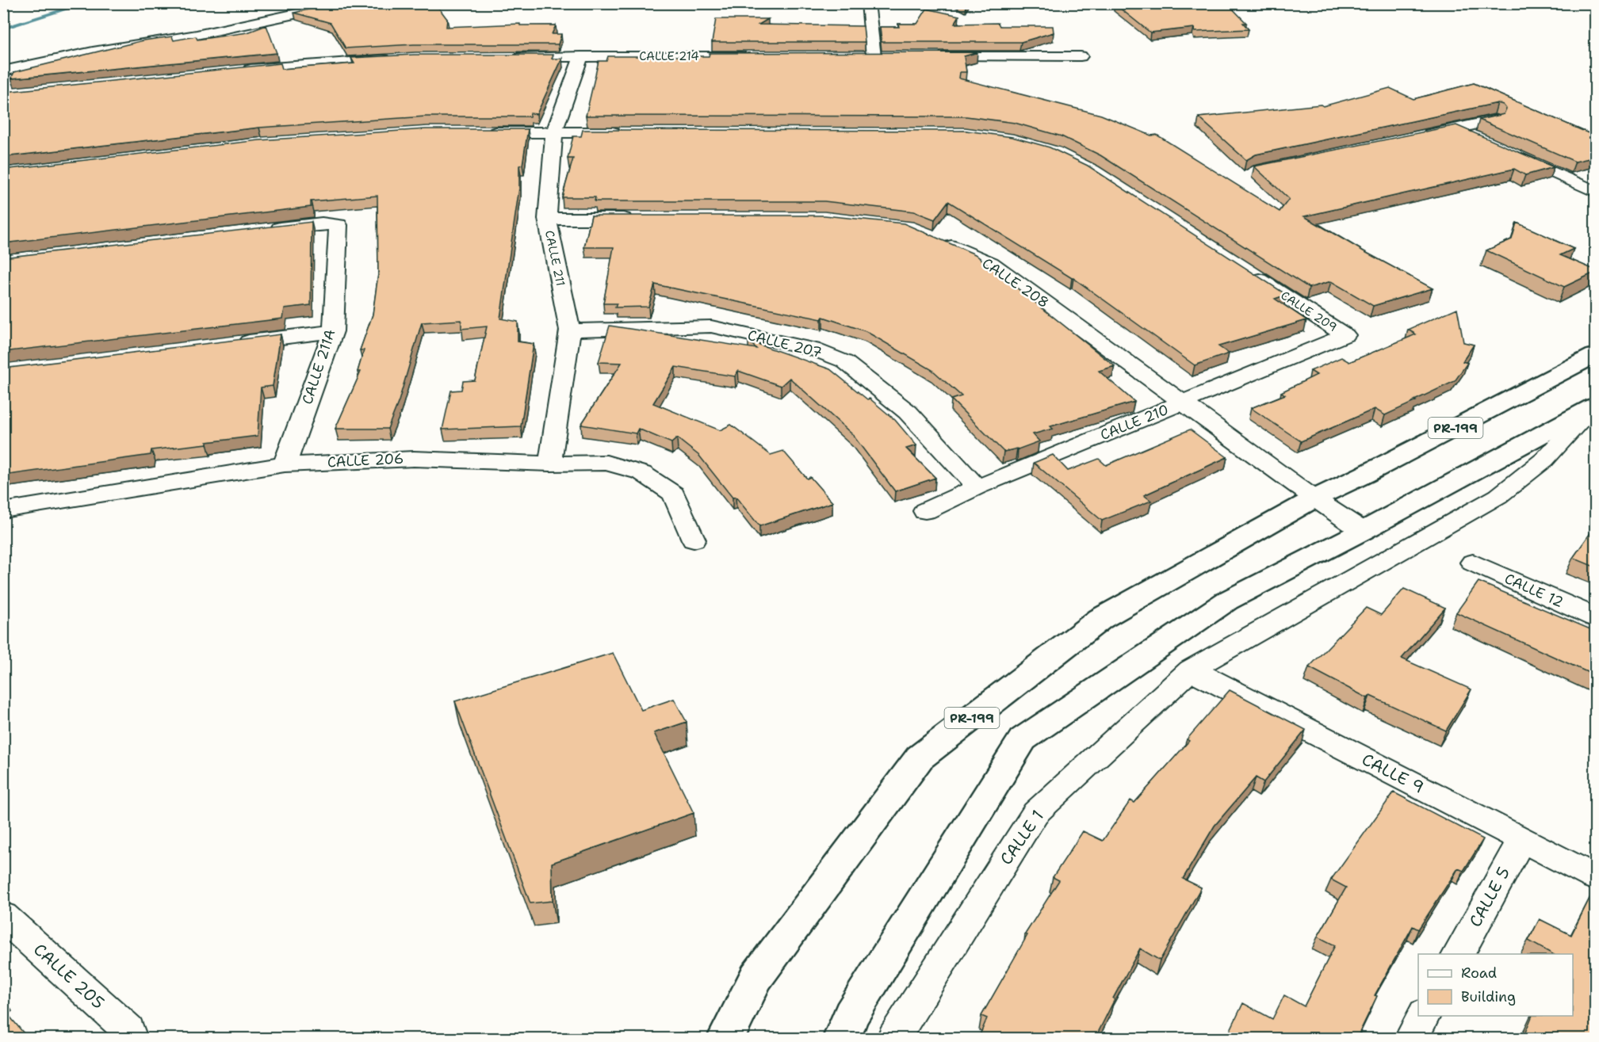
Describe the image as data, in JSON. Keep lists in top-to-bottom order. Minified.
{"streets":{"main road":["PR-199"],"street":["CALLE 214","CALLE 211","CALLE 208","CALLE 209","CALLE 207","CALLE 211A","CALLE 210","CALLE 206","CALLE 12","CALLE 9","CALLE 1","CALLE 5","CALLE 205"]},"crossings":[["CALLE 214","CALLE 211"],["CALLE 211","CALLE 207"],["CALLE 211","CALLE 206"],["CALLE 208","CALLE 210"],["CALLE 208","PR-199"],["CALLE 209","CALLE 210"],["CALLE 207","CALLE 210"],["CALLE 211A","CALLE 206"],["CALLE 9","CALLE 1"],["CALLE 9","CALLE 5"]],"legend":["Road","Building"]}
